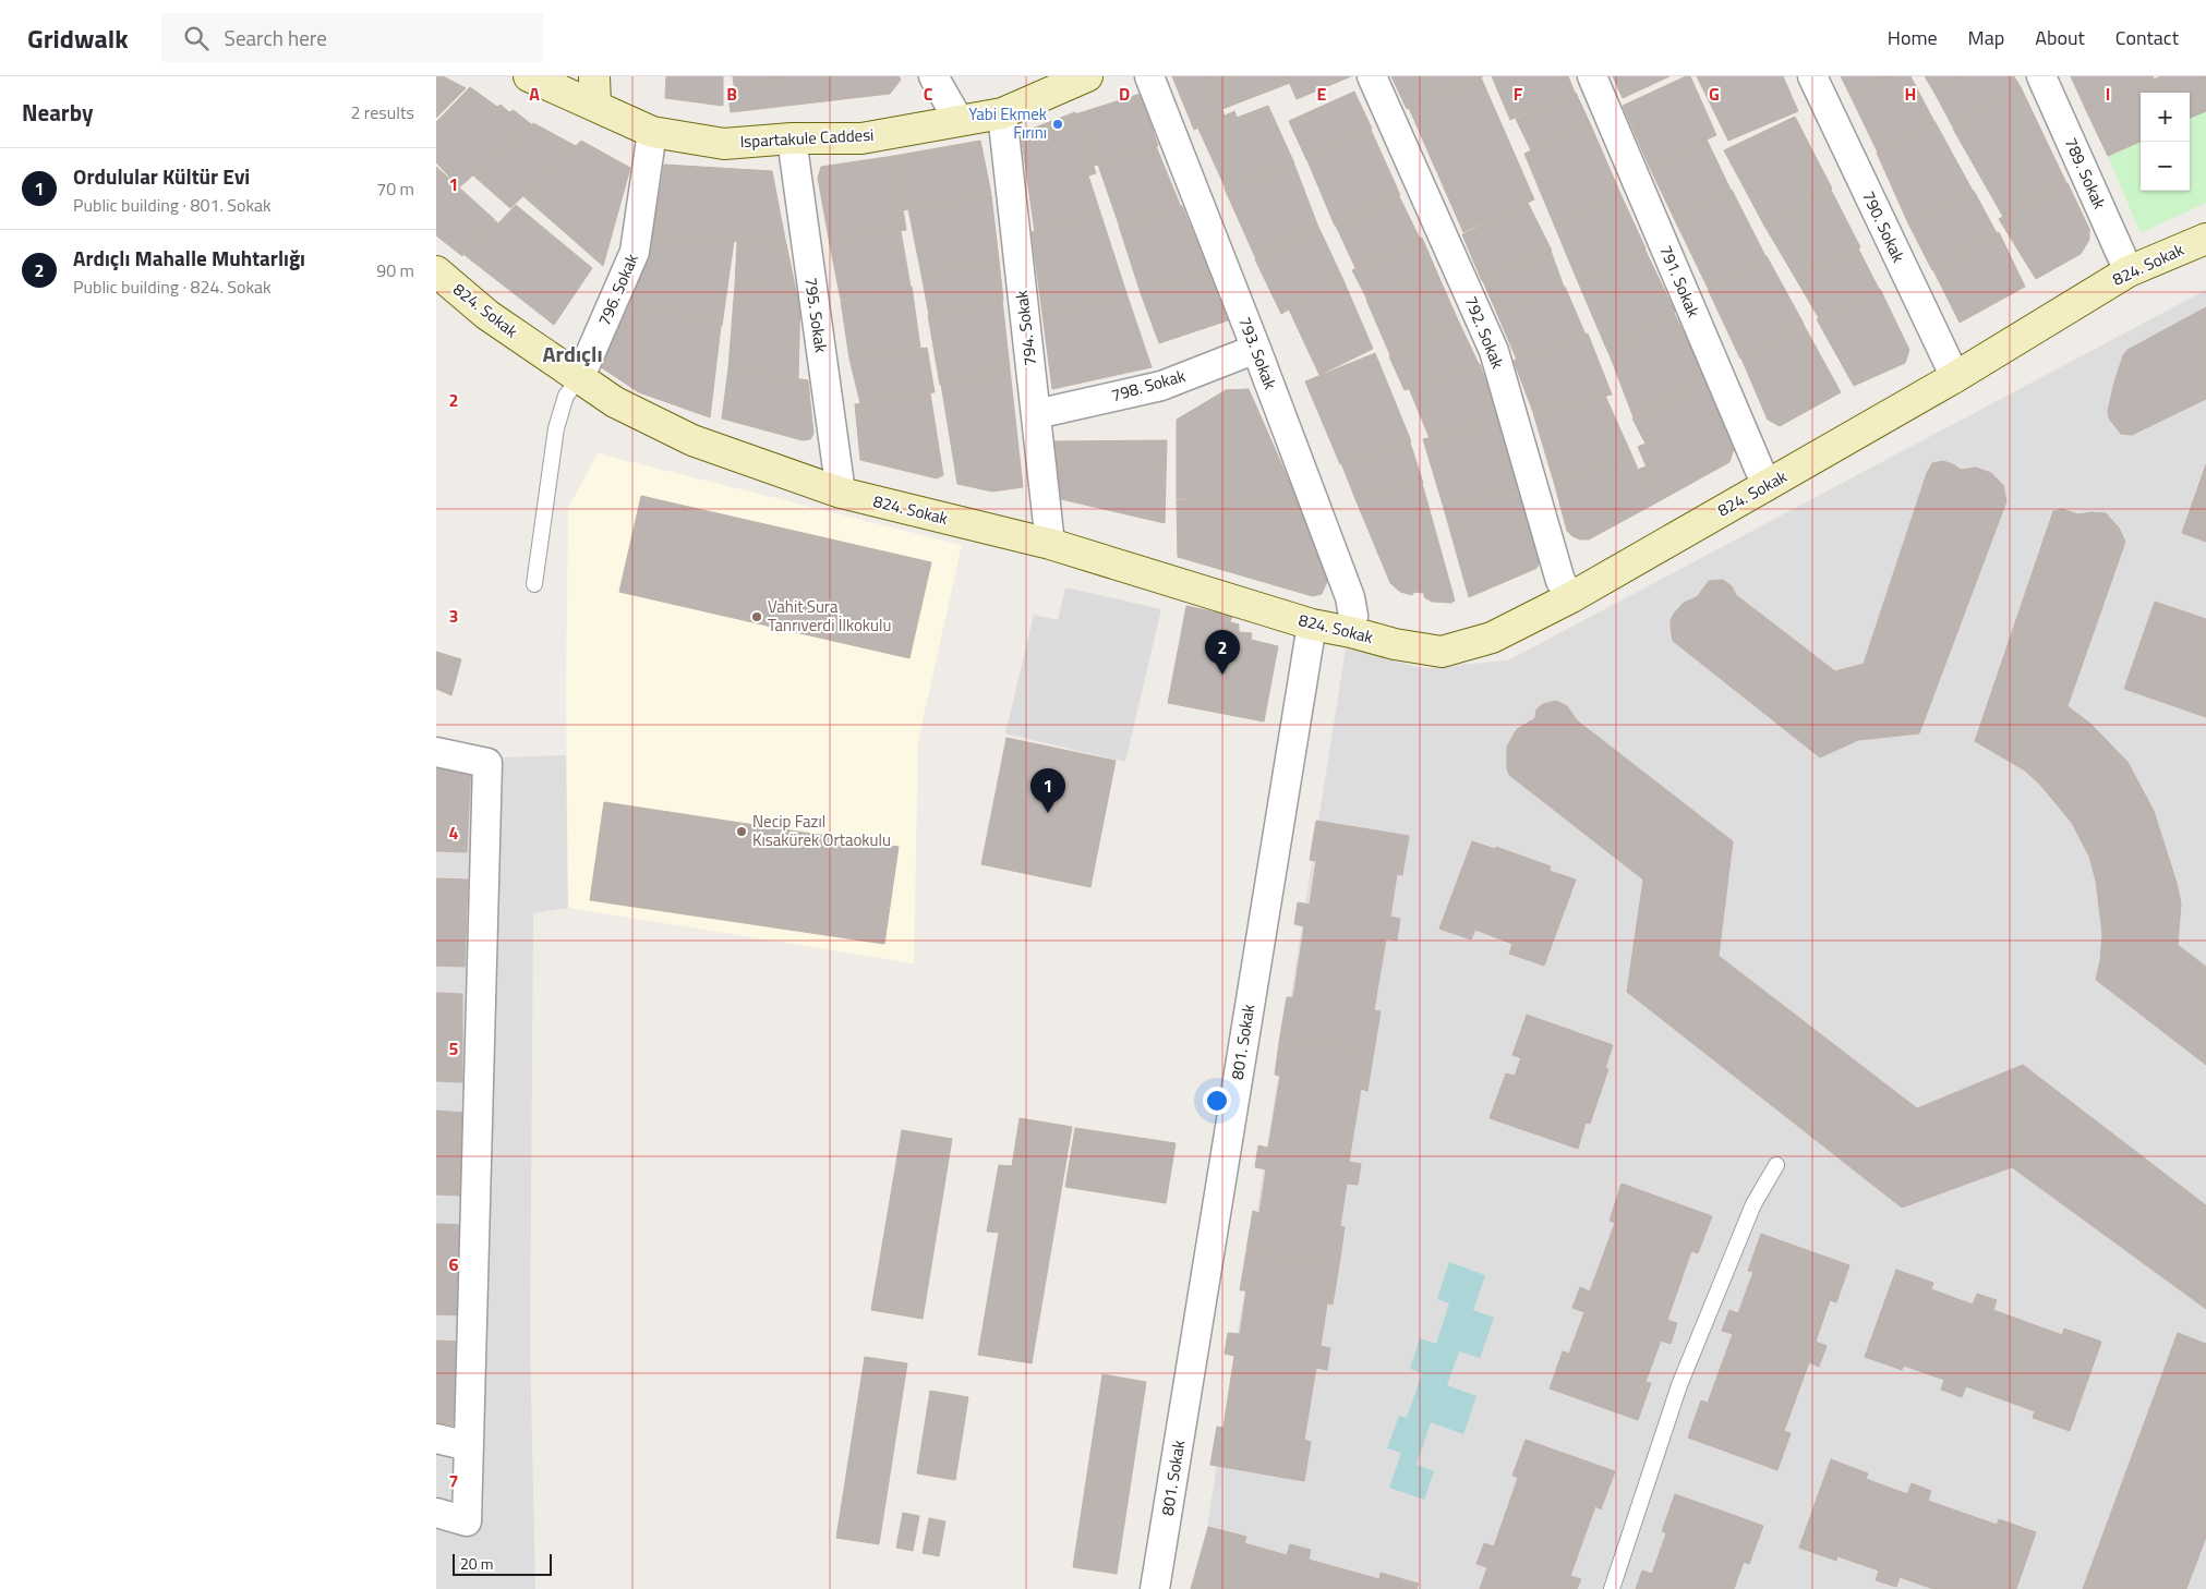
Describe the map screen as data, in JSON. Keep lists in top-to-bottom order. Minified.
{"streets":{"street":["Ispartakule Caddesi","789. Sokak","790. Sokak","824. Sokak","791. Sokak","796. Sokak","795. Sokak","794. Sokak","792. Sokak","793. Sokak","798. Sokak","801. Sokak"]},"crossings":[["Ispartakule Caddesi","796. Sokak"],["Ispartakule Caddesi","795. Sokak"],["Ispartakule Caddesi","794. Sokak"],["789. Sokak","824. Sokak"],["790. Sokak","824. Sokak"],["824. Sokak","791. Sokak"],["824. Sokak","796. Sokak"],["824. Sokak","795. Sokak"],["824. Sokak","794. Sokak"],["824. Sokak","792. Sokak"],["824. Sokak","793. Sokak"],["824. Sokak","801. Sokak"],["794. Sokak","798. Sokak"],["793. Sokak","798. Sokak"]],"districts":["Ardıçlı"],"places":["Yabi Ekmek Fırını","Vahit Sura Tanrıverdi İlkokulu","Necip Fazıl Kısakürek Ortaokulu"],"scale_bar":"20 m","page":{"header":"Gridwalk","search":"Search here","nav":["Home","Map","About","Contact"],"heading":["Nearby","2 results"],"map_buttons":["+","−"],"list":[{"mark":"1","name":"Ordulular Kültür Evi","note":"Public building · 801. Sokak","value":"70 m"},{"mark":"2","name":"Ardıçlı Mahalle Muhtarlığı","note":"Public building · 824. Sokak","value":"90 m"}],"pins":["2","1"],"scale":"20 m"},"grid":{"columns":["A","B","C","D","E","F","G","H","I"],"rows":["1","2","3","4","5","6","7"]}}
